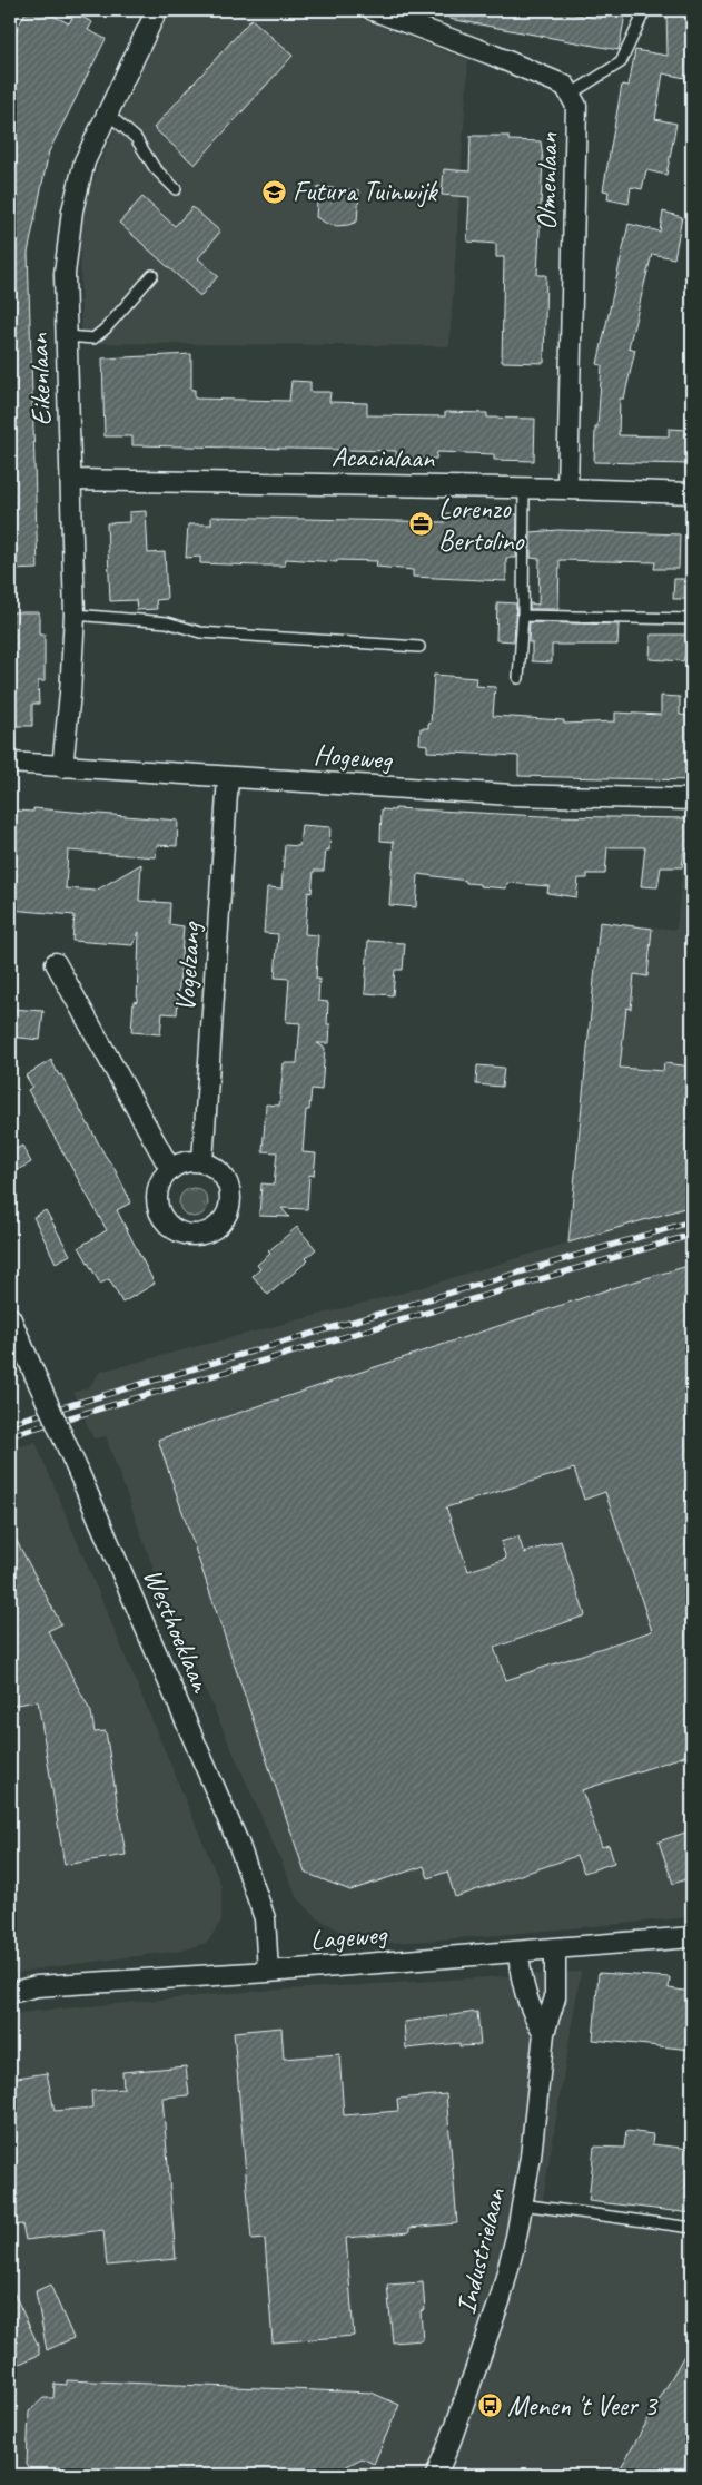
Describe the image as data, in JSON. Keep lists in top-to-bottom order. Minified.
{"streets":{"street":["Olmenlaan","Eikenlaan","Acacialaan","Hogeweg","Vogelzang","Westhoeklaan","Lageweg","Industrielaan"]},"crossings":[["Olmenlaan","Acacialaan"],["Eikenlaan","Acacialaan"],["Eikenlaan","Hogeweg"],["Hogeweg","Vogelzang"],["Westhoeklaan","Lageweg"],["Lageweg","Industrielaan"]],"places":{"school or university":["Futura Tuinwijk"],"office":["Lorenzo Bertolino"],"bus stop":["Menen 't Veer 3"]}}
